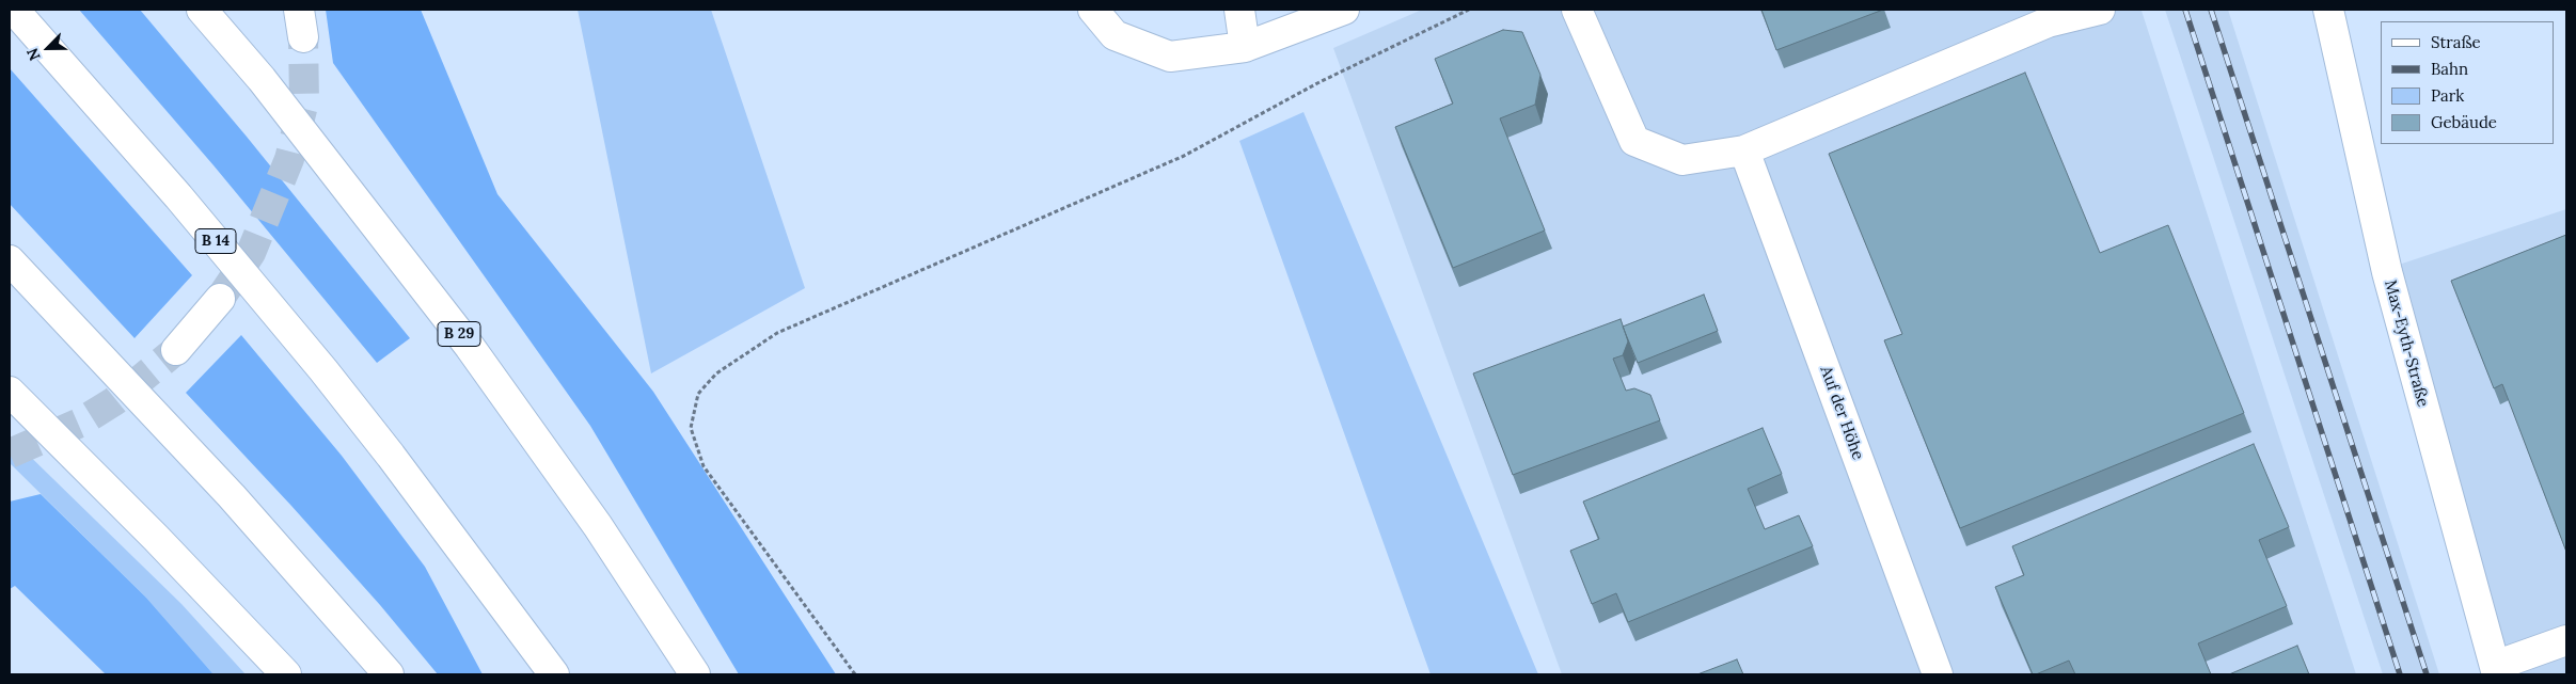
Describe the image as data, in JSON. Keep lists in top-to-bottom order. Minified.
{"streets":{"main road":["B 14","B 29","Max-Eyth-Straße","Auf der Höhe"]},"legend":["Straße","Bahn","Park","Gebäude"],"north":"bottom left"}
